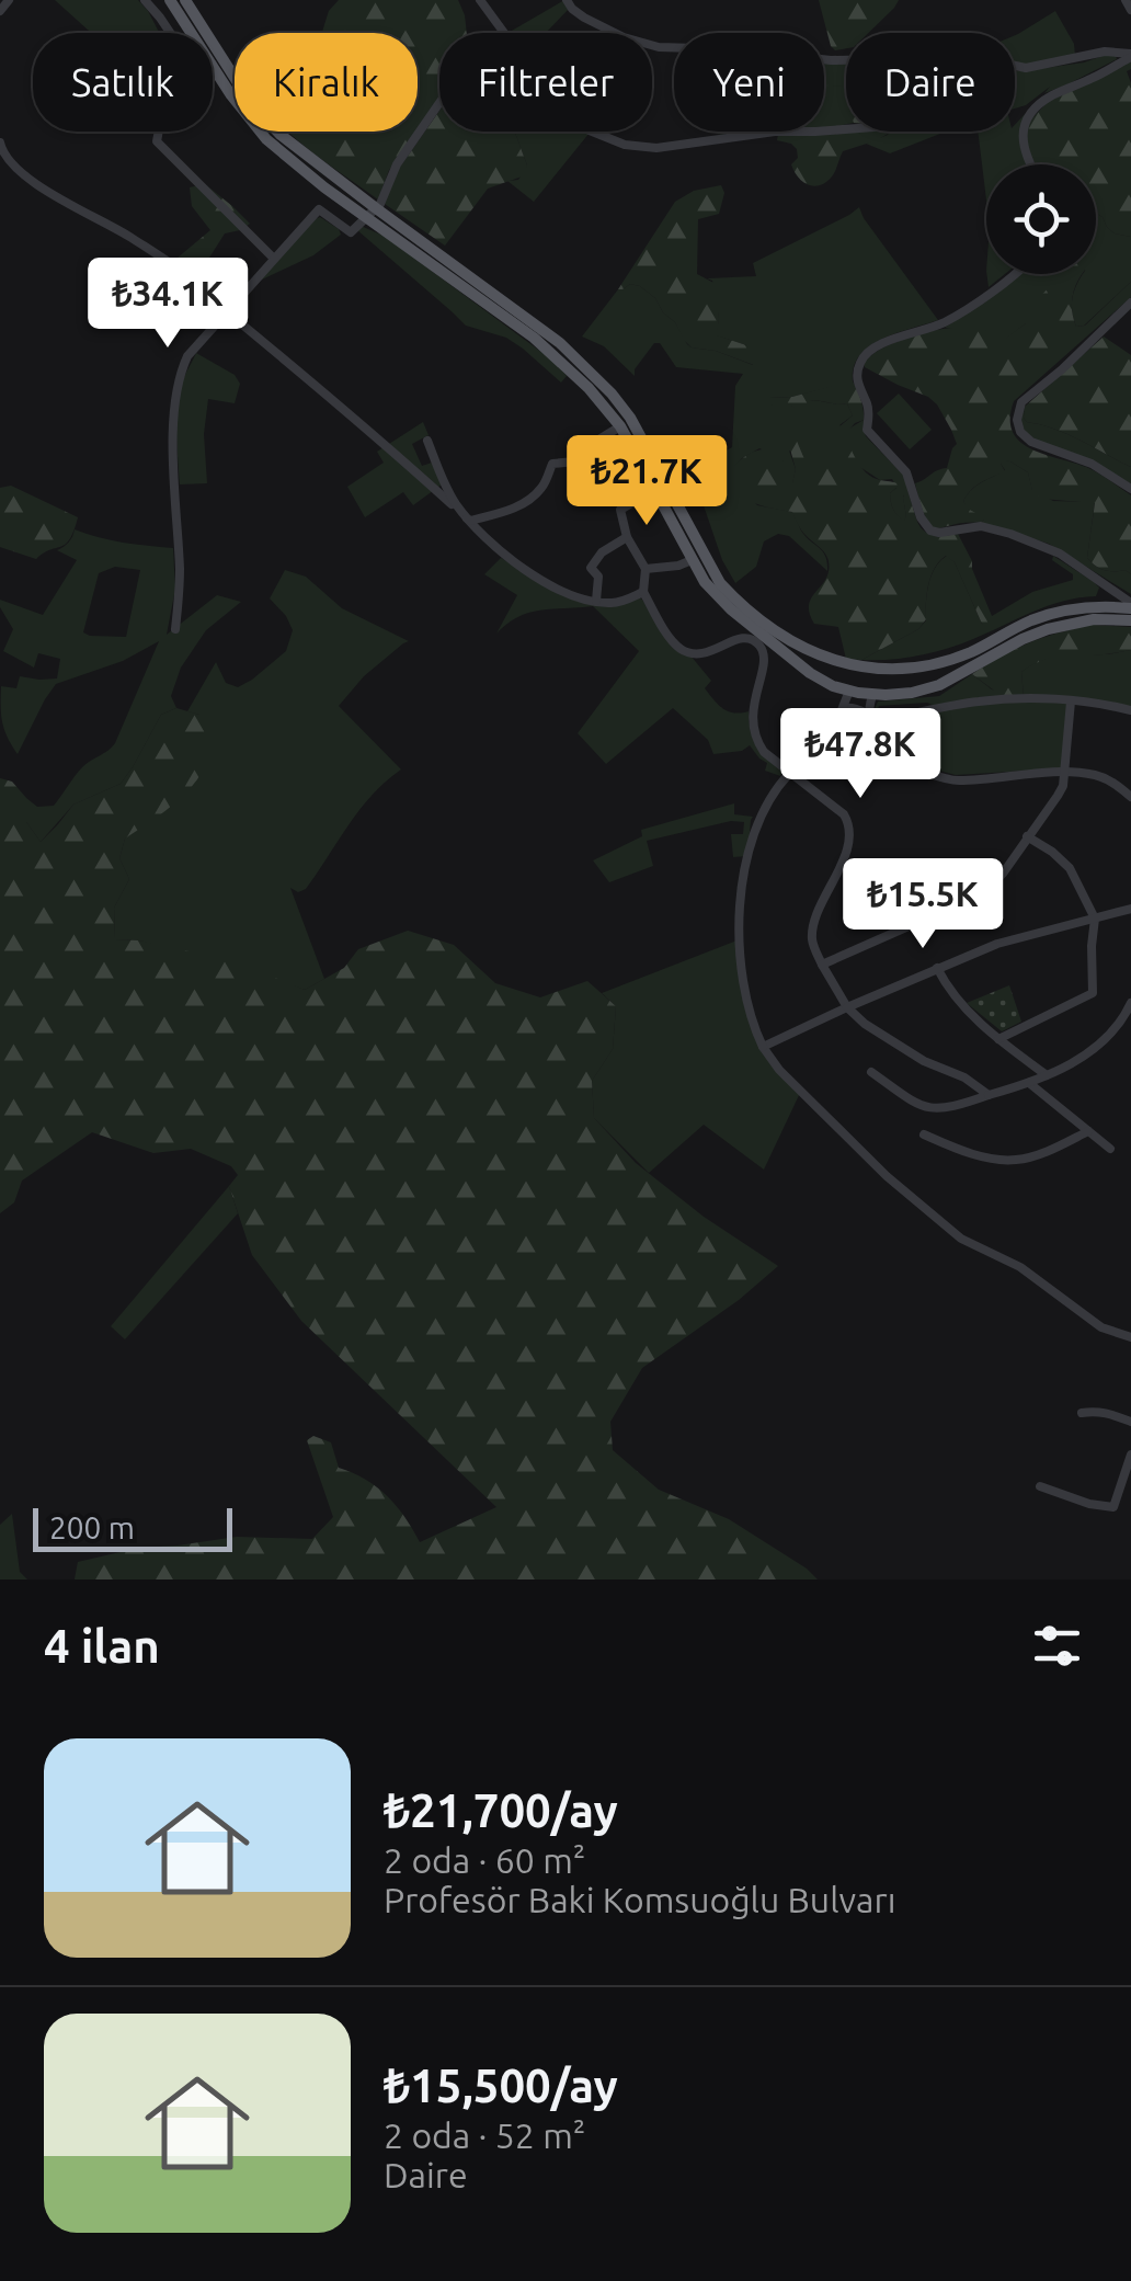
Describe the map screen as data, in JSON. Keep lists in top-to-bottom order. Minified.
{"scale_bar":"200 m","page":{"chip":["Satılık","Kiralık","Filtreler","Yeni","Daire"],"price":["₺34.1K","₺21.7K","₺47.8K","₺15.5K"],"scale":"200 m","heading":"4 ilan","list":[{"name":"₺21,700/ay","note":"2 oda · 60 m² · Profesör Baki Komsuoğlu Bulvarı"},{"name":"₺15,500/ay","note":"2 oda · 52 m² · Daire"}]}}
